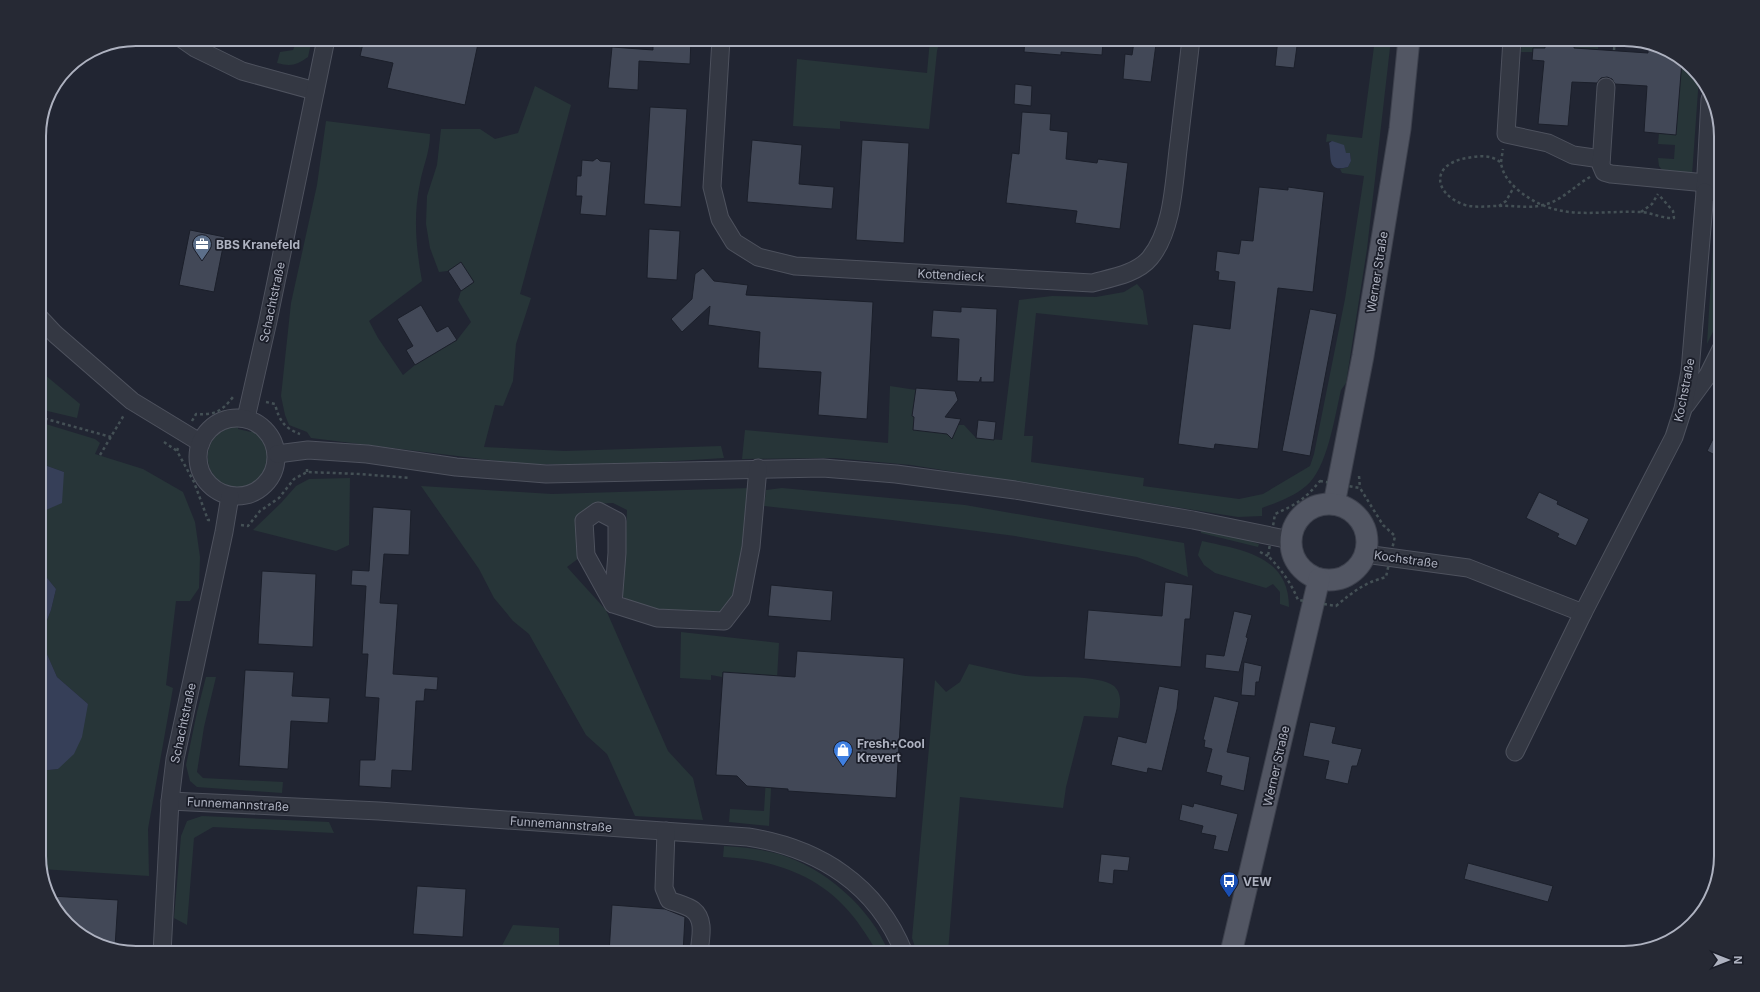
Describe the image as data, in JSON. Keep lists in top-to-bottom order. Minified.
{"streets":{"main road":["Werner Straße"],"street":["Kottendieck","Schachtstraße","Kochstraße","Funnemannstraße"]},"crossings":[["Werner Straße","Kochstraße"],["Schachtstraße","Funnemannstraße"]],"places":{"office":["BBS Kranefeld"],"shop":["Fresh+Cool Krevert"],"bus stop":["VEW"]},"north":"right"}
